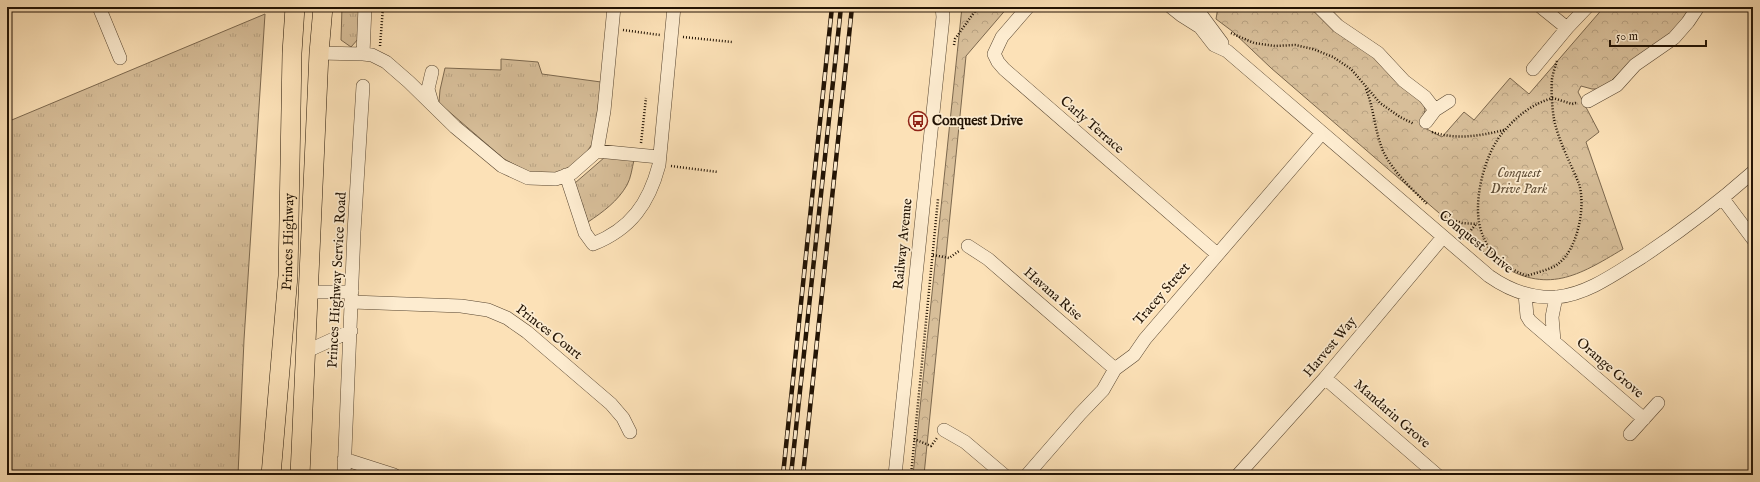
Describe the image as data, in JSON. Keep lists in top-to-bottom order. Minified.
{"streets":{"highway":["Princes Highway"],"street":["Carly Terrace","Conquest Drive","Railway Avenue","Princes Highway Service Road","Havana Rise","Tracey Street","Princes Court","Harvest Way","Orange Grove","Mandarin Grove"]},"crossings":[["Carly Terrace","Tracey Street"],["Princes Highway","Princes Highway Service Road"],["Princes Highway","Princes Court"],["Conquest Drive","Tracey Street"],["Conquest Drive","Harvest Way"],["Conquest Drive","Orange Grove"],["Princes Highway Service Road","Princes Court"],["Havana Rise","Tracey Street"],["Harvest Way","Mandarin Grove"]],"parks":["Conquest Drive Park"],"places":{"bus stop":["Conquest Drive"]},"scale_bar":"50 m"}
